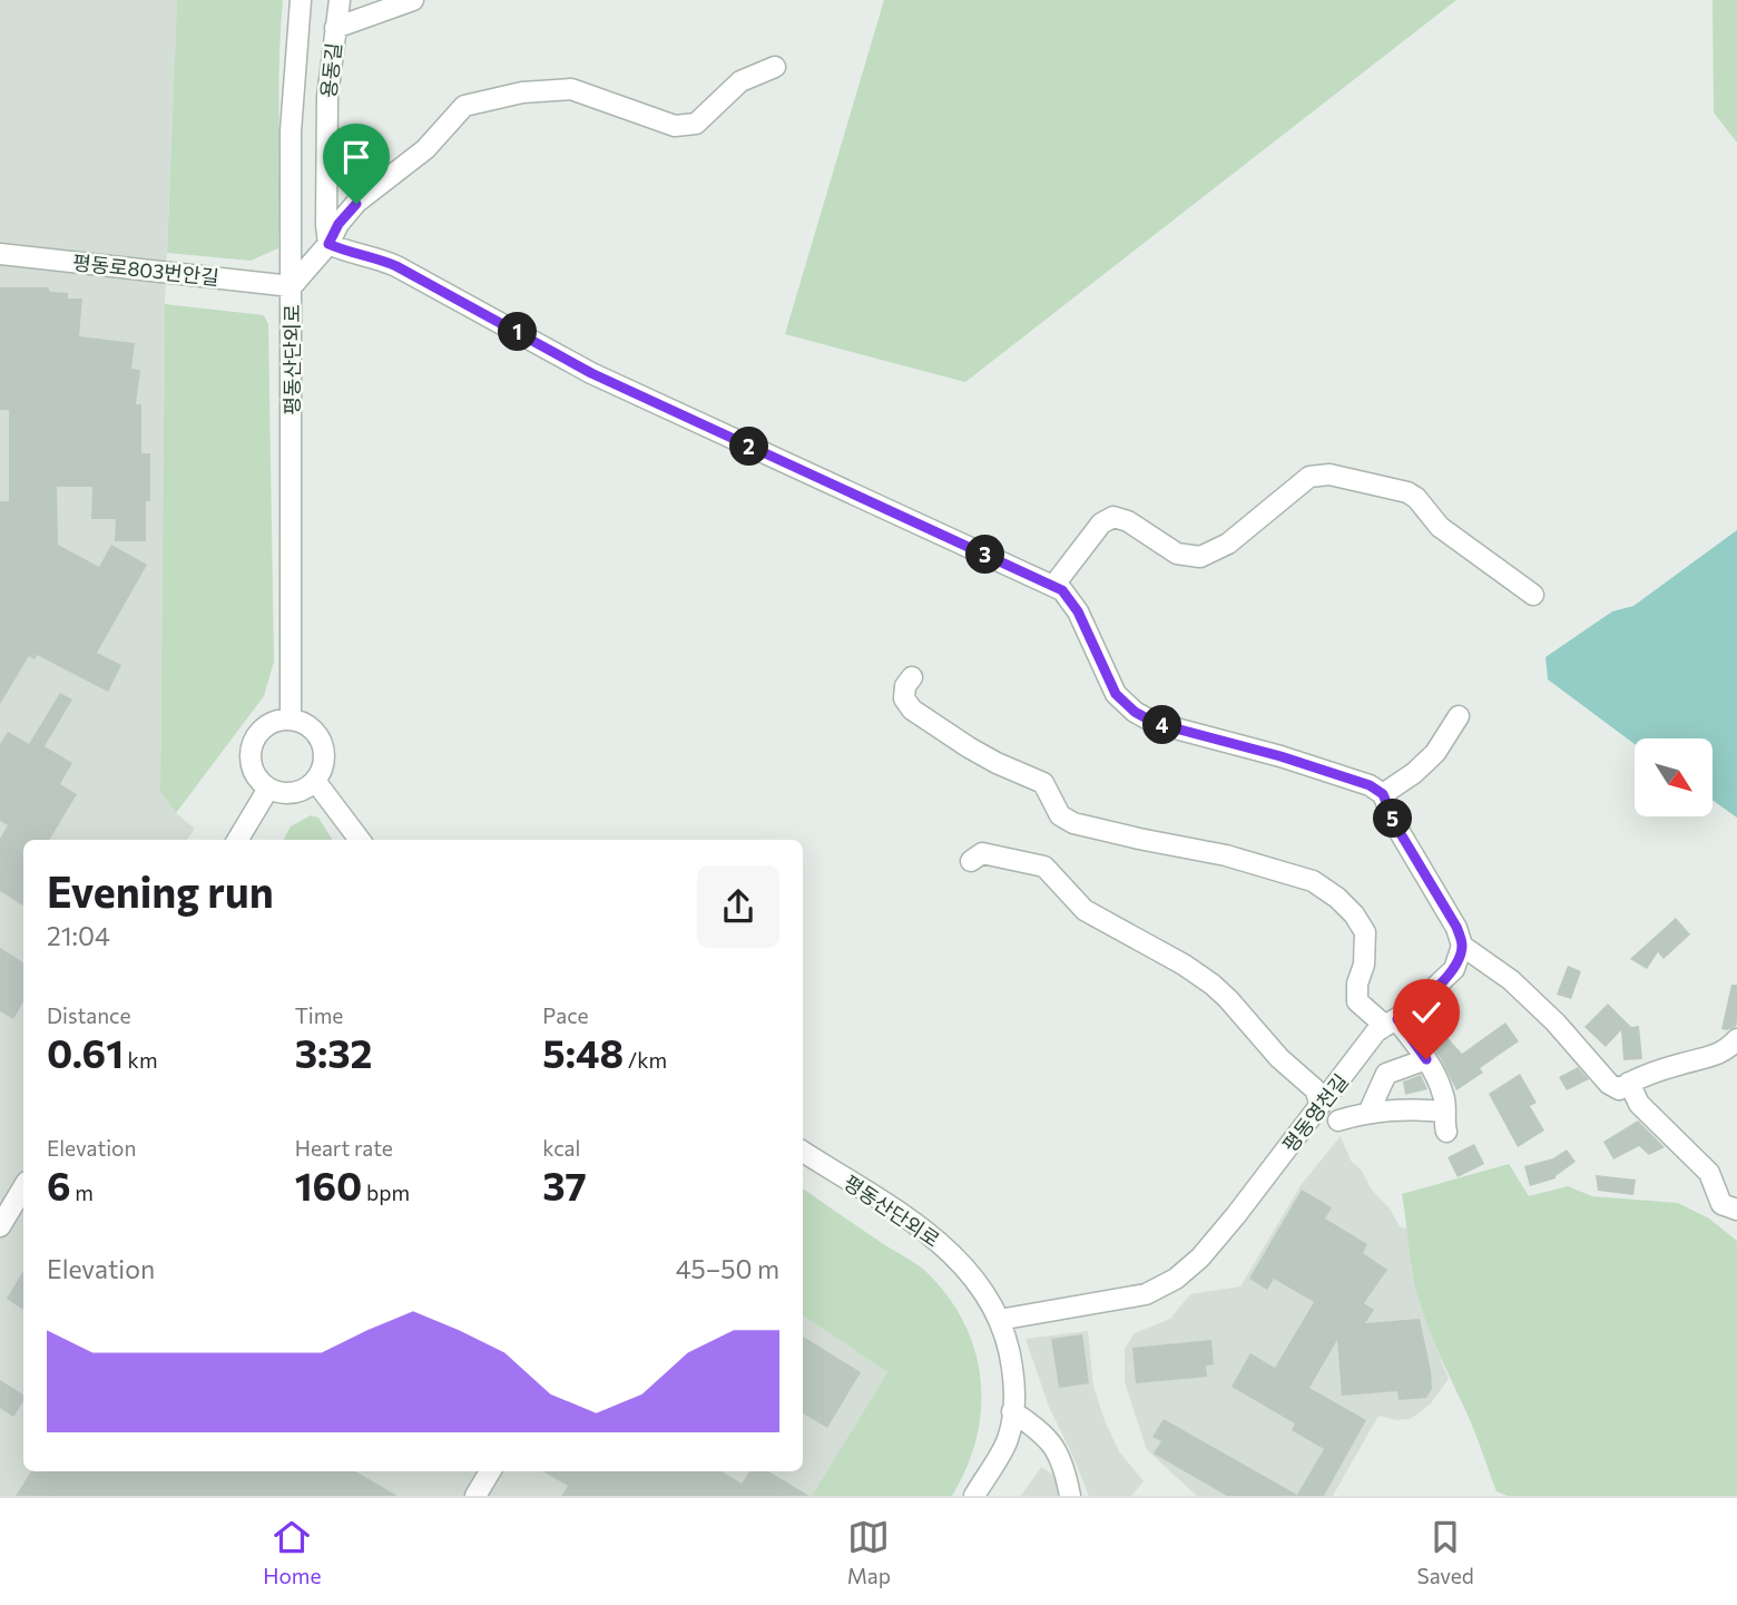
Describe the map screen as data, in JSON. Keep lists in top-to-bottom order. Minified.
{"streets":{"street":["용동길","평동로803번안길","평동산단외로","평동영천길"]},"crossings":[["평동로803번안길","평동산단외로"],["평동산단외로","평동영천길"]],"north":"bottom right","page":{"pins":["1","2","3","4","5"],"heading":["Evening run","21:04"],"stats":[["Distance","0.61 km"],["Time","3:32"],["Pace","5:48 /km"],["Elevation","6 m"],["Heart rate","160 bpm"],["kcal","37"]],"chart":["Elevation","45–50 m"],"tabs":["Home","Map","Saved"]}}
